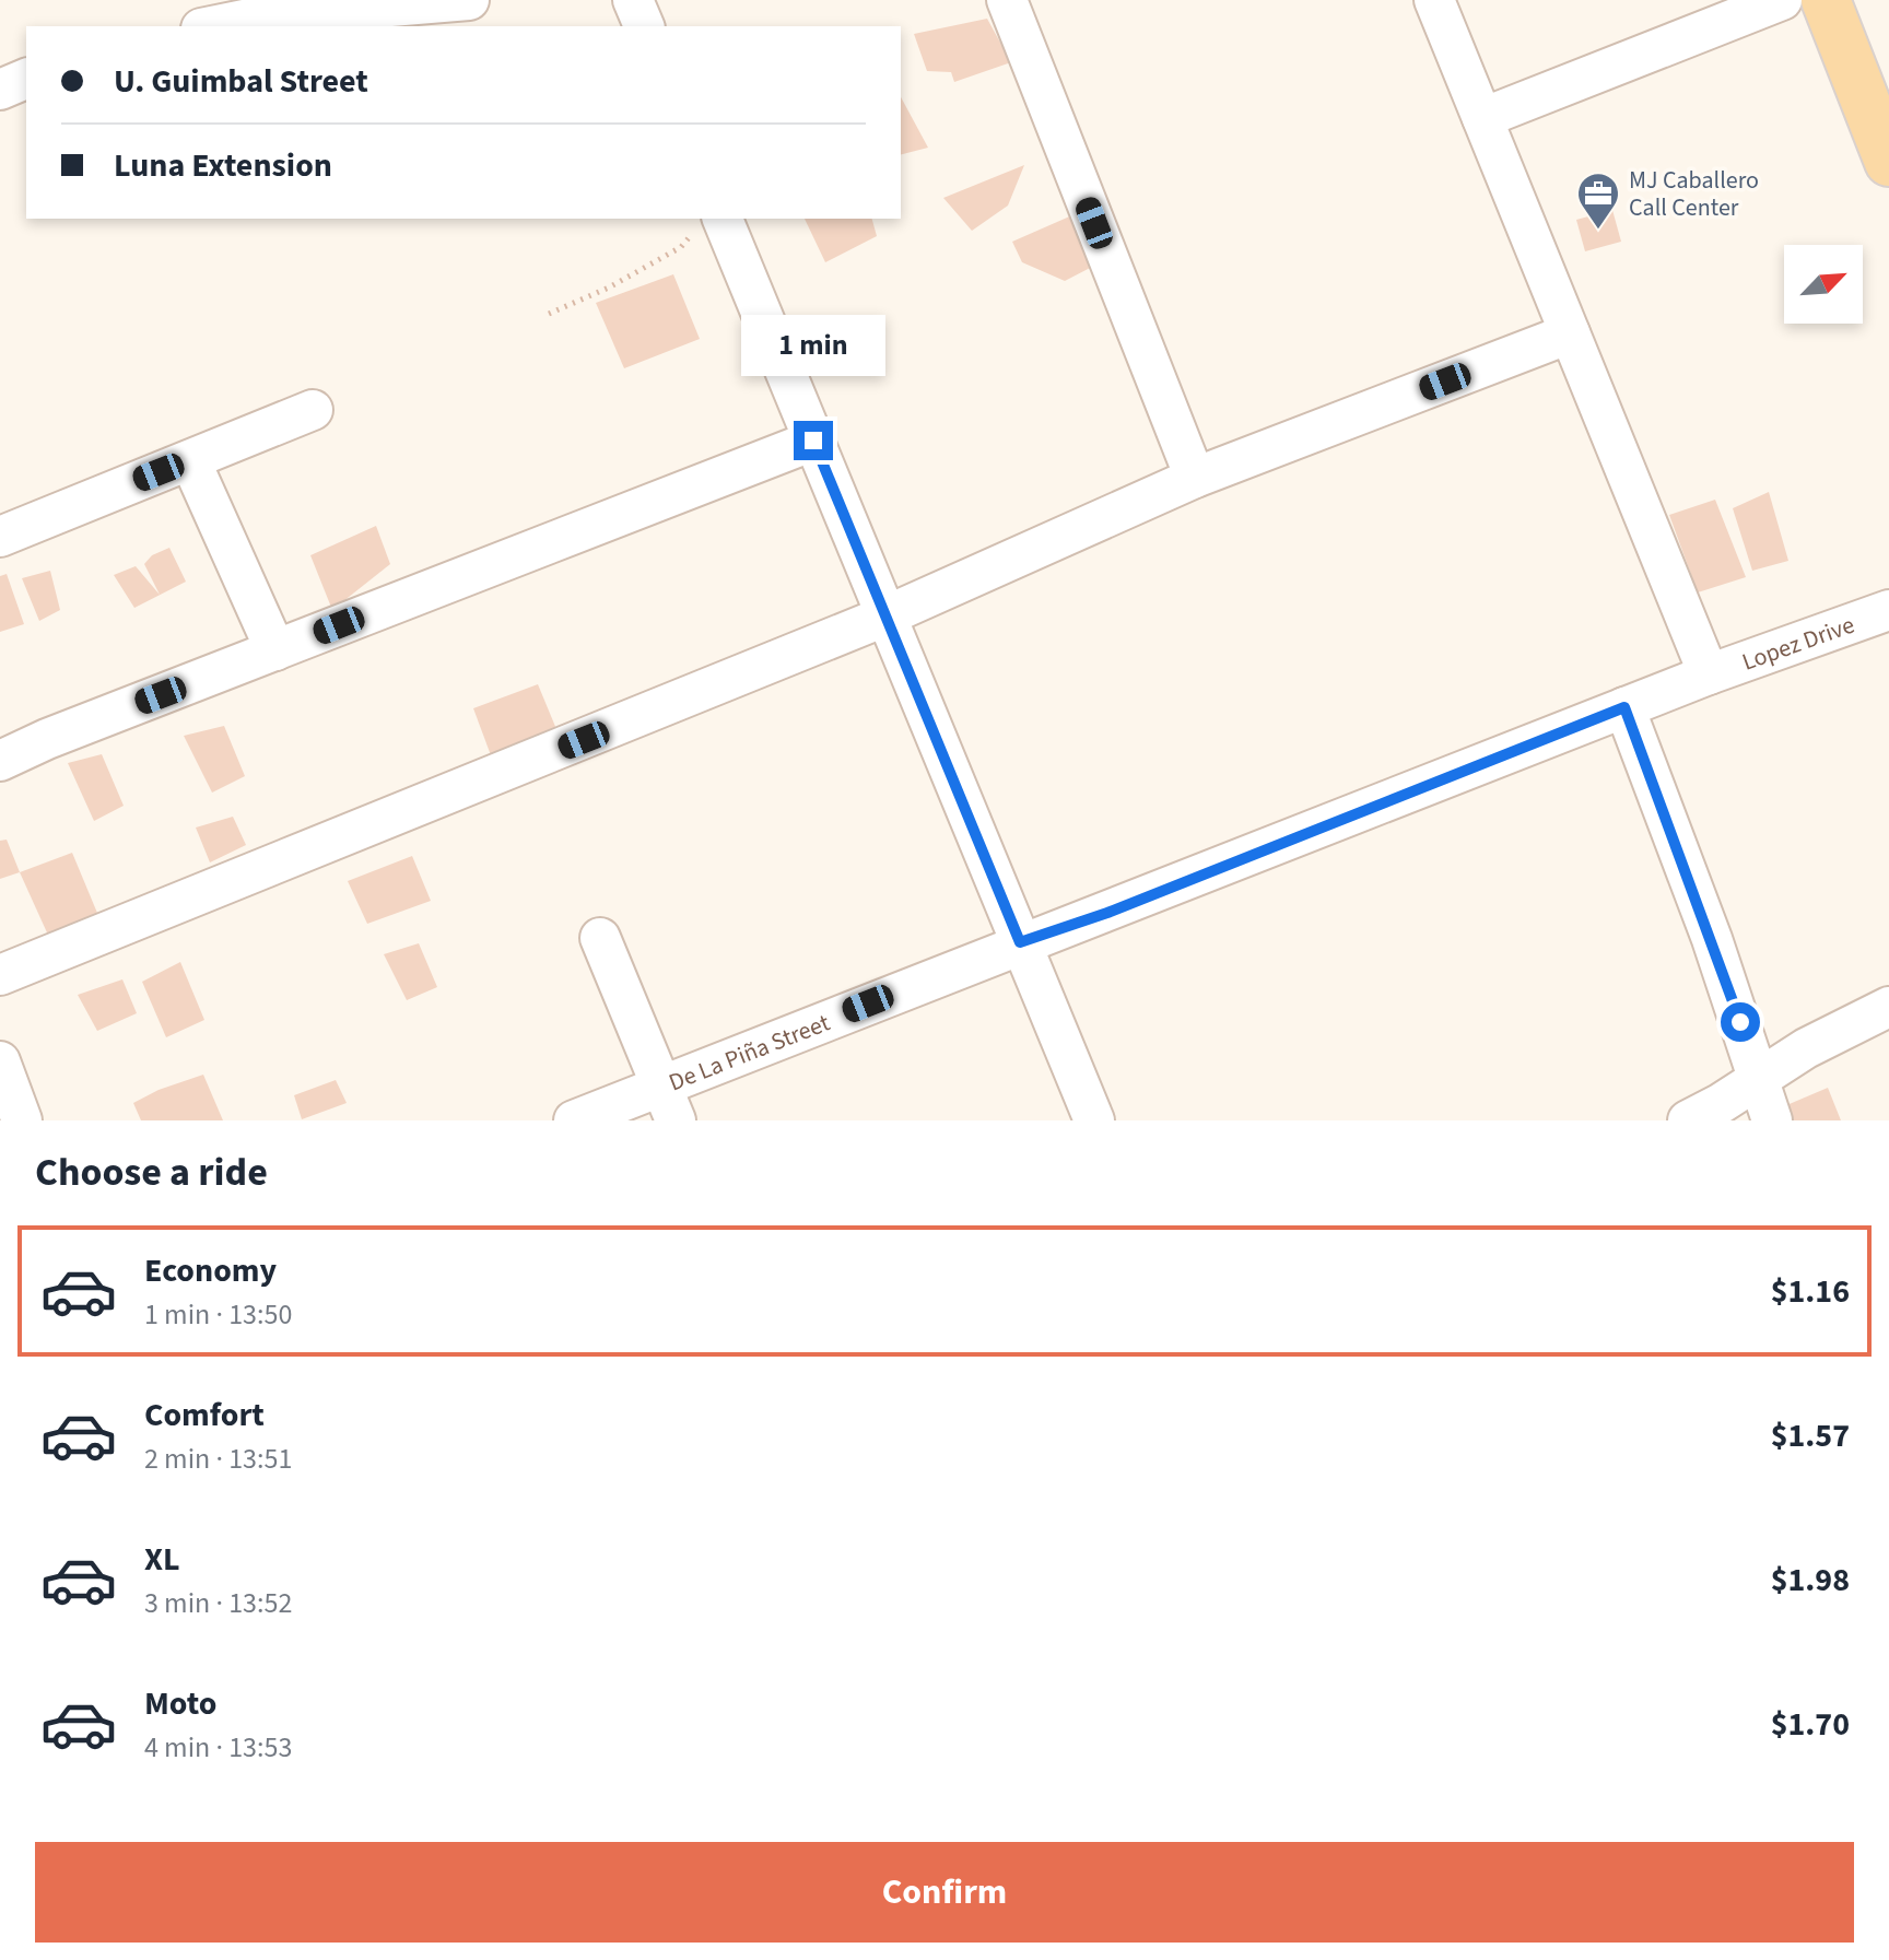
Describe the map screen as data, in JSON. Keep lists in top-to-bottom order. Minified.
{"streets":{"street":["Lopez Drive","De La Piña Street"]},"crossings":[["Lopez Drive","De La Piña Street"]],"places":{"office":["MJ Caballero Call Center"]},"north":"top right","page":{"banner":["U. Guimbal Street","Luna Extension"],"bubble":"1 min","heading":"Choose a ride","list":[{"name":"Economy","note":"1 min · 13:50","value":"$1.16"},{"name":"Comfort","note":"2 min · 13:51","value":"$1.57"},{"name":"XL","note":"3 min · 13:52","value":"$1.98"},{"name":"Moto","note":"4 min · 13:53","value":"$1.70"}],"buttons":"Confirm"}}
